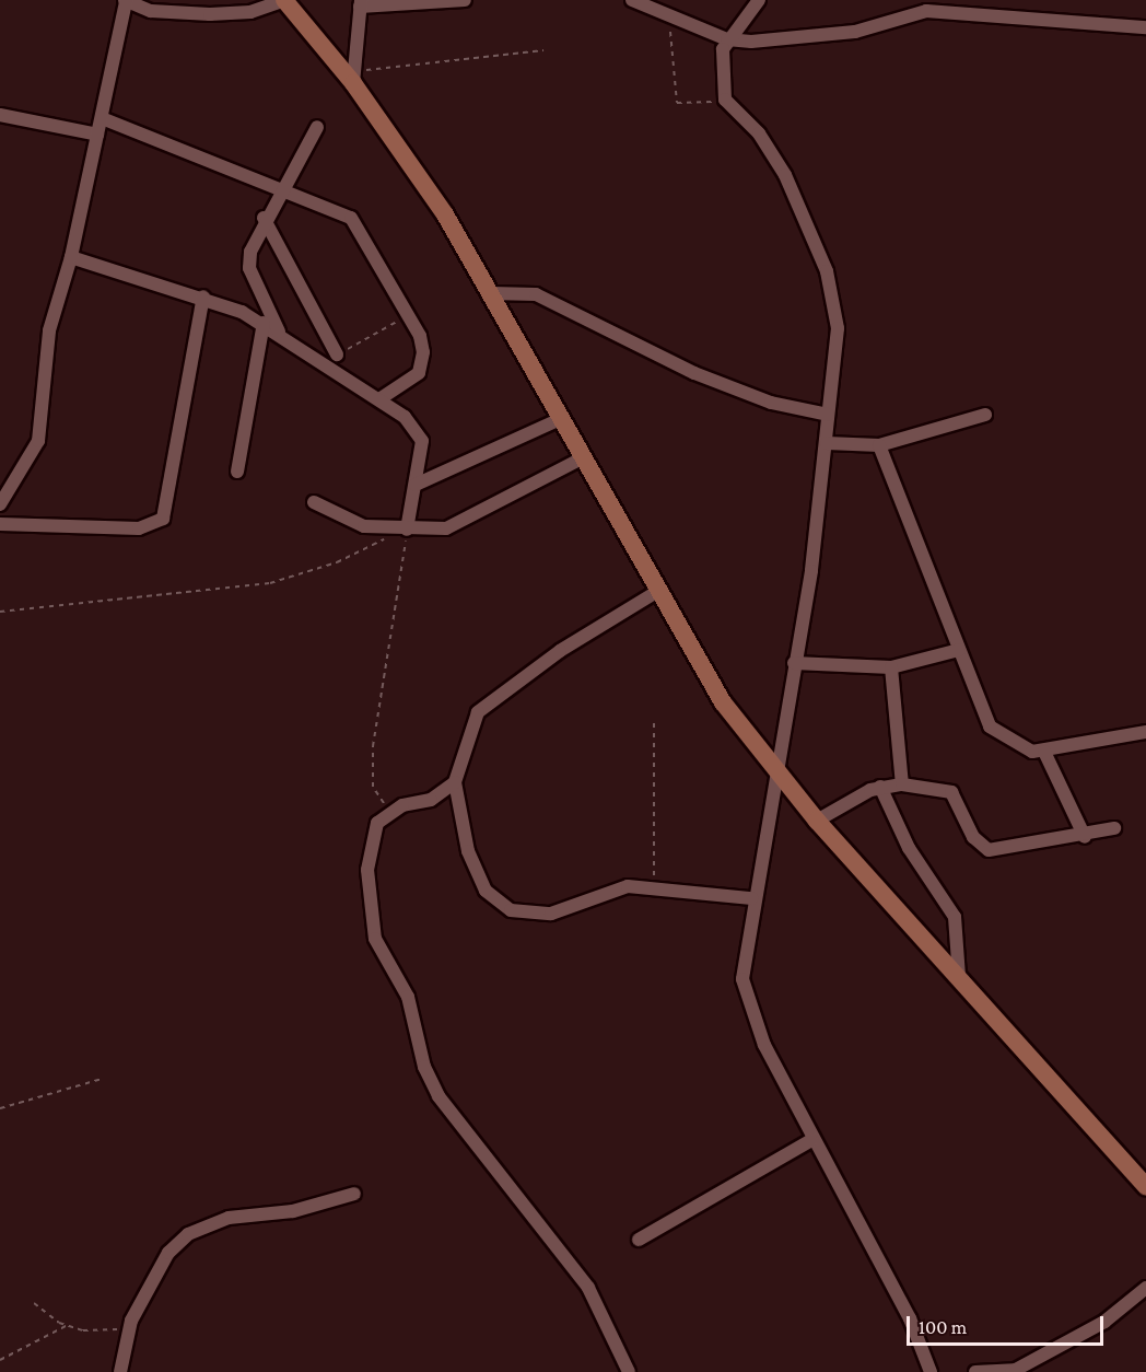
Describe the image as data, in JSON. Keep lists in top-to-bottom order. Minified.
{"scale_bar":"100 m"}
